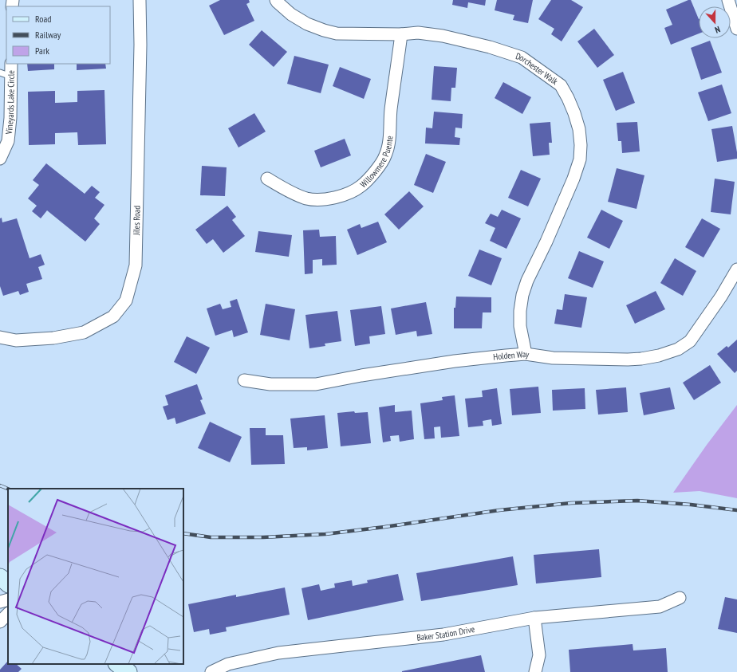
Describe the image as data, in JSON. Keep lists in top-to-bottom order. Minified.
{"streets":{"street":["Dorchester Walk","Vineyards Lake Circle","Willowmere Puente","Jiles Road","Holden Way","Baker Station Drive"]},"crossings":[["Dorchester Walk","Willowmere Puente"],["Dorchester Walk","Holden Way"]],"legend":["Road","Railway","Park"],"north":"bottom"}
